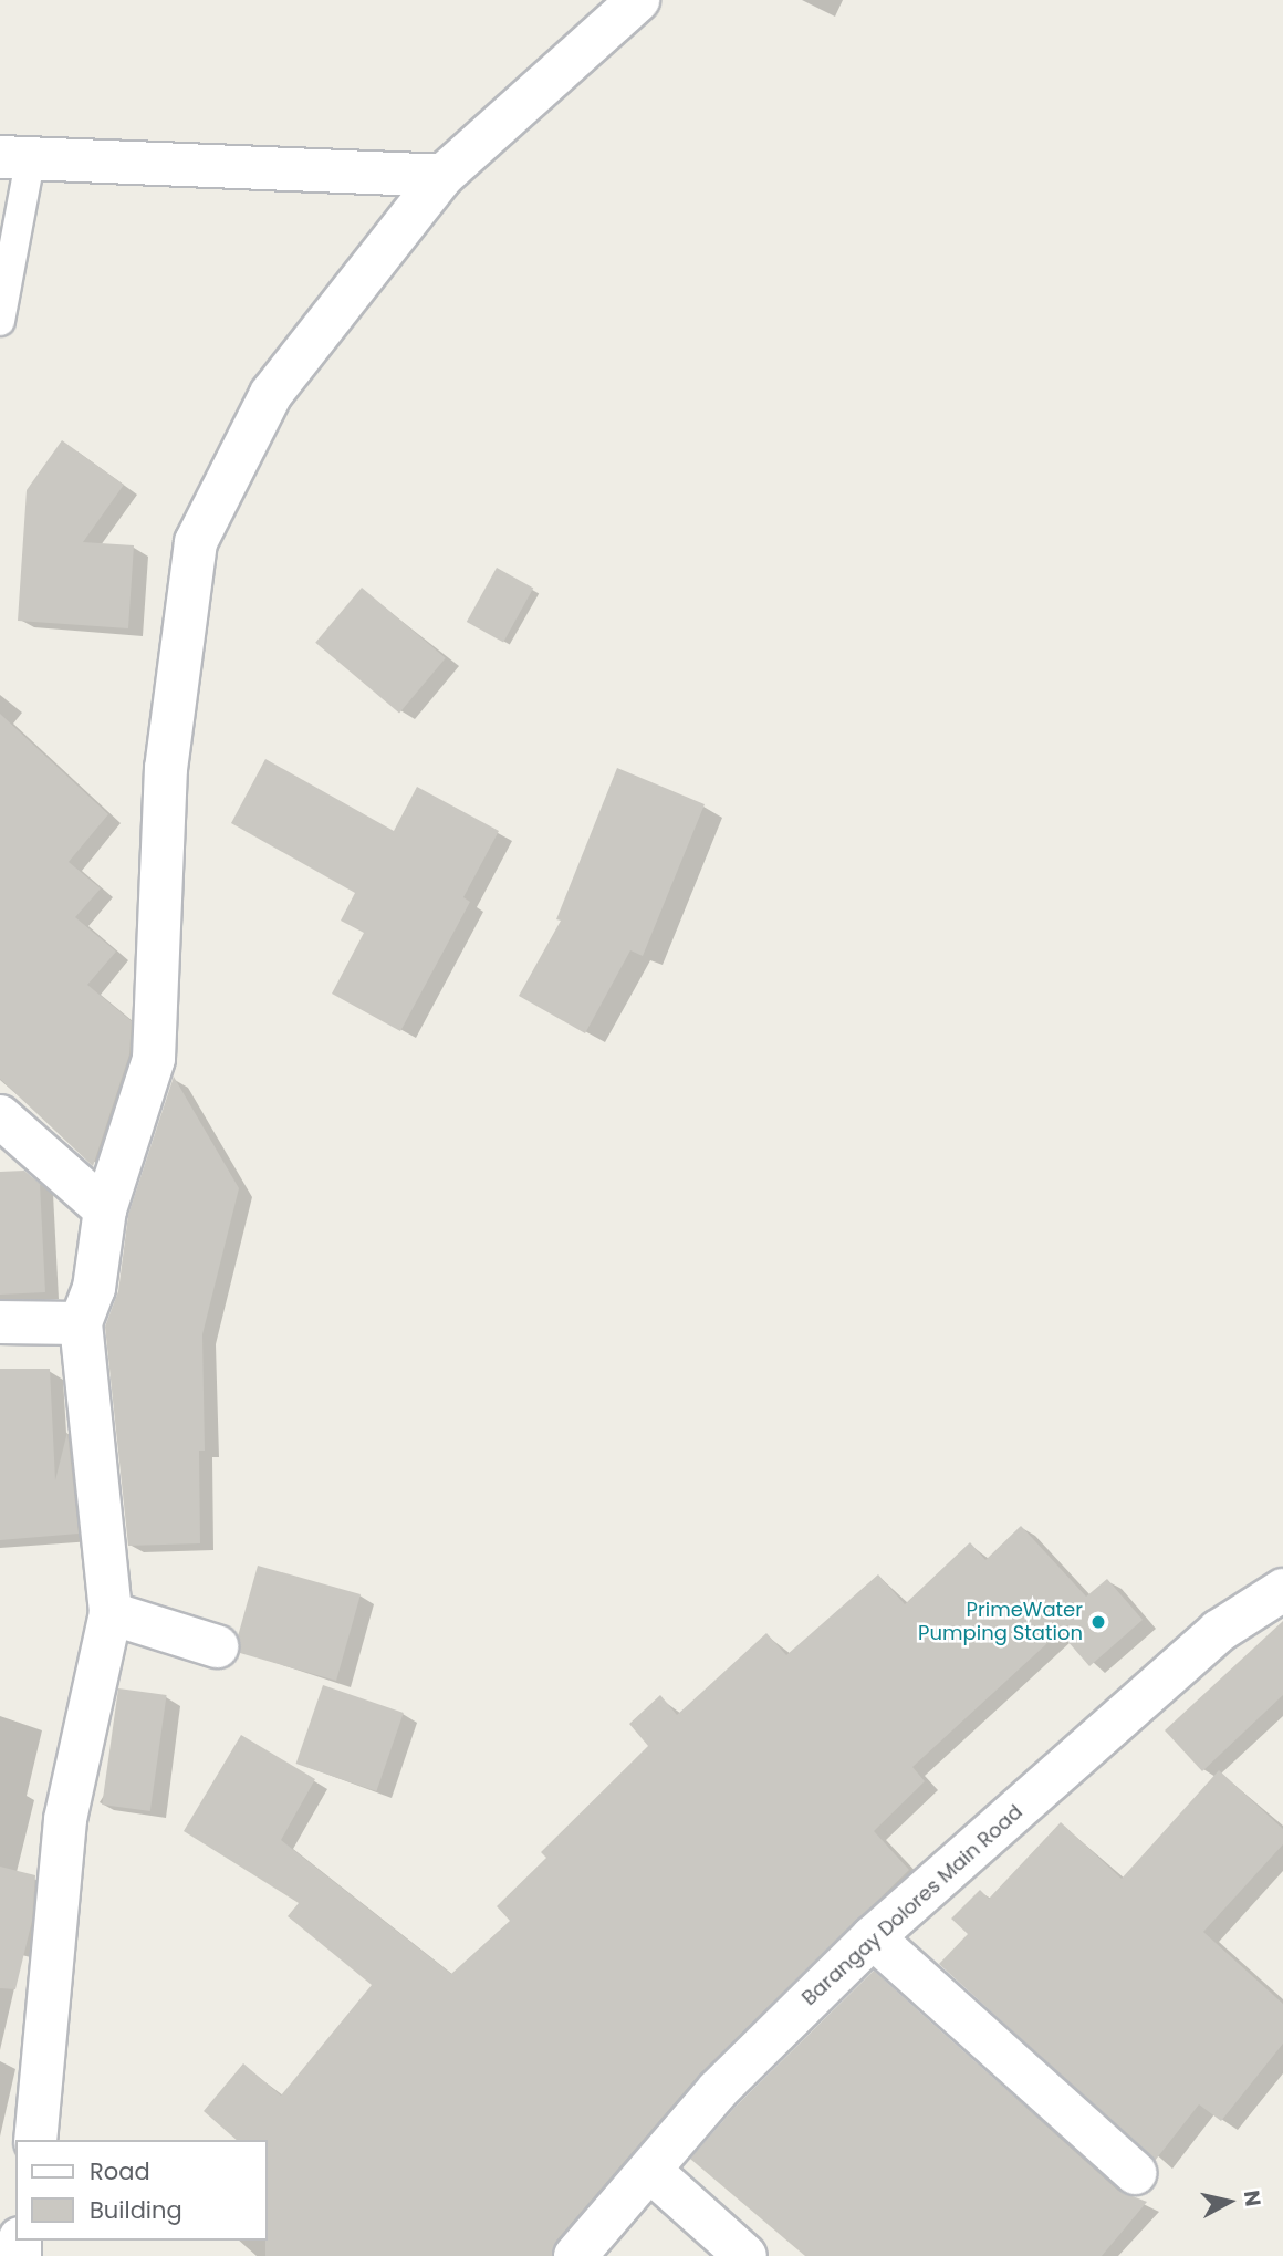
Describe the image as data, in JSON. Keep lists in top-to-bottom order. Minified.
{"streets":{"street":["Barangay Dolores Main Road"]},"places":["PrimeWater Pumping Station"],"legend":["Road","Building"],"north":"right"}
